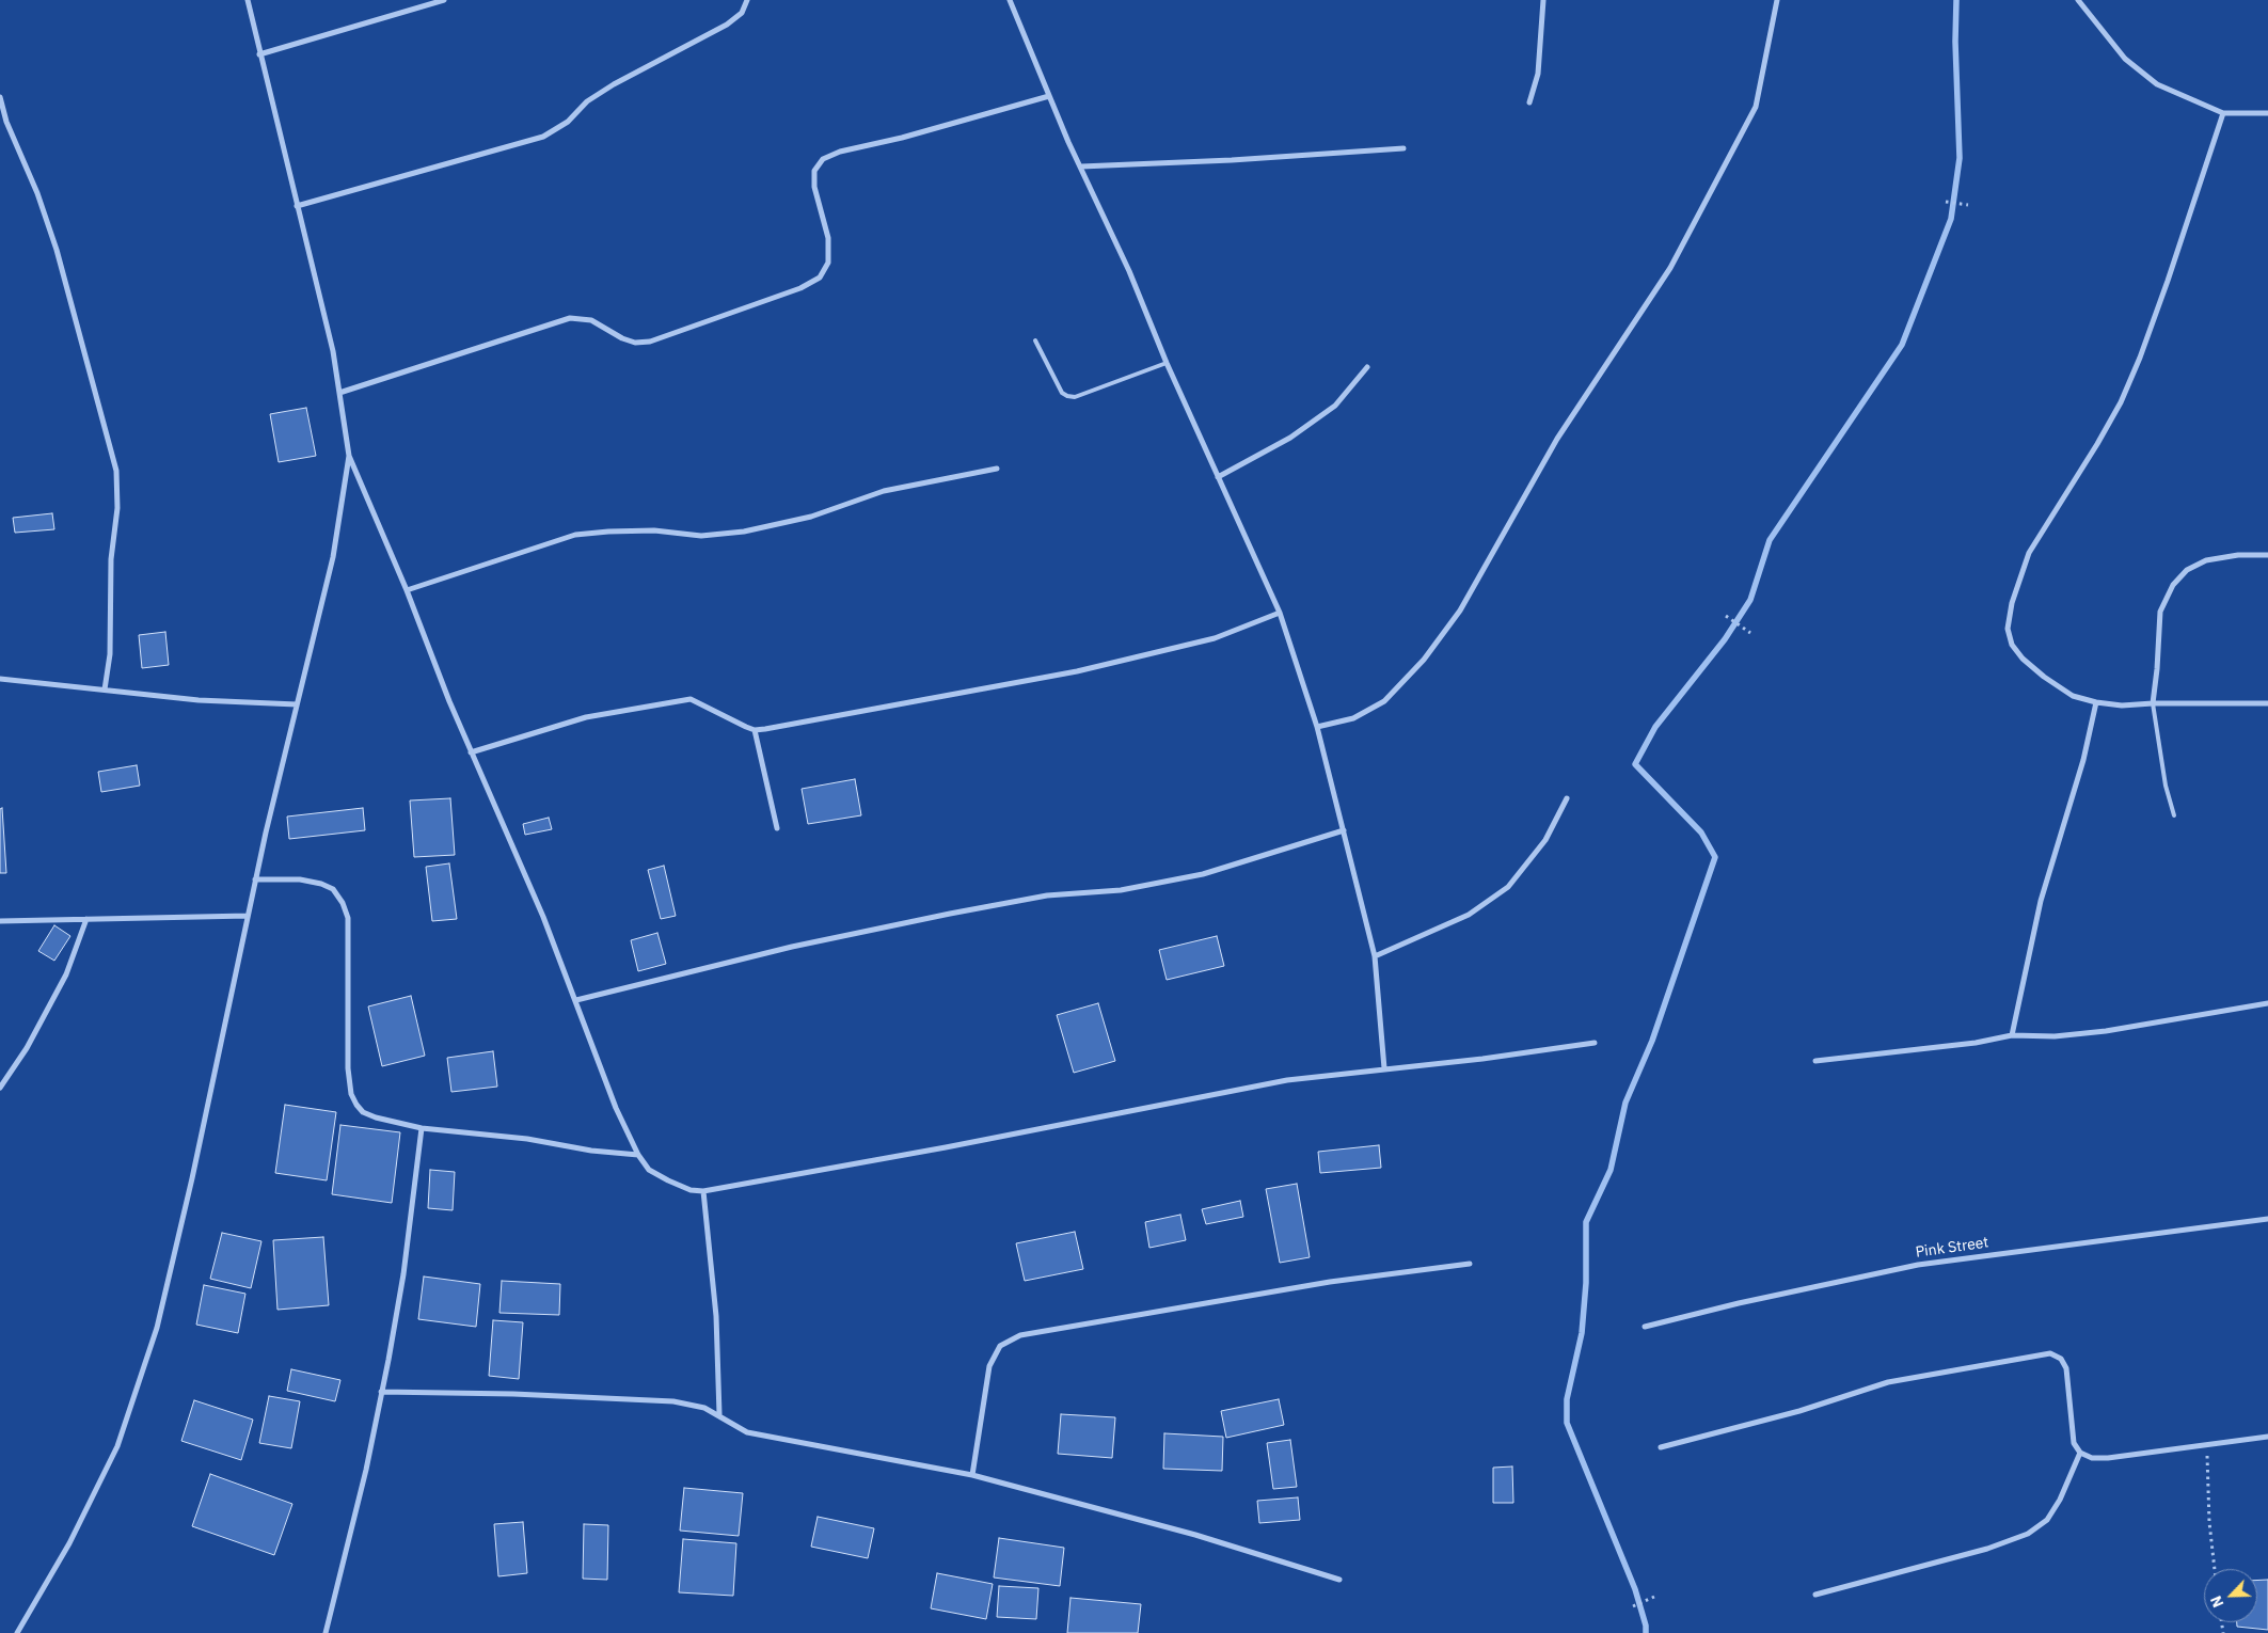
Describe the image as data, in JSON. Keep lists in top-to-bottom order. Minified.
{"streets":{"street":["Pink Street"]},"north":"bottom left"}
